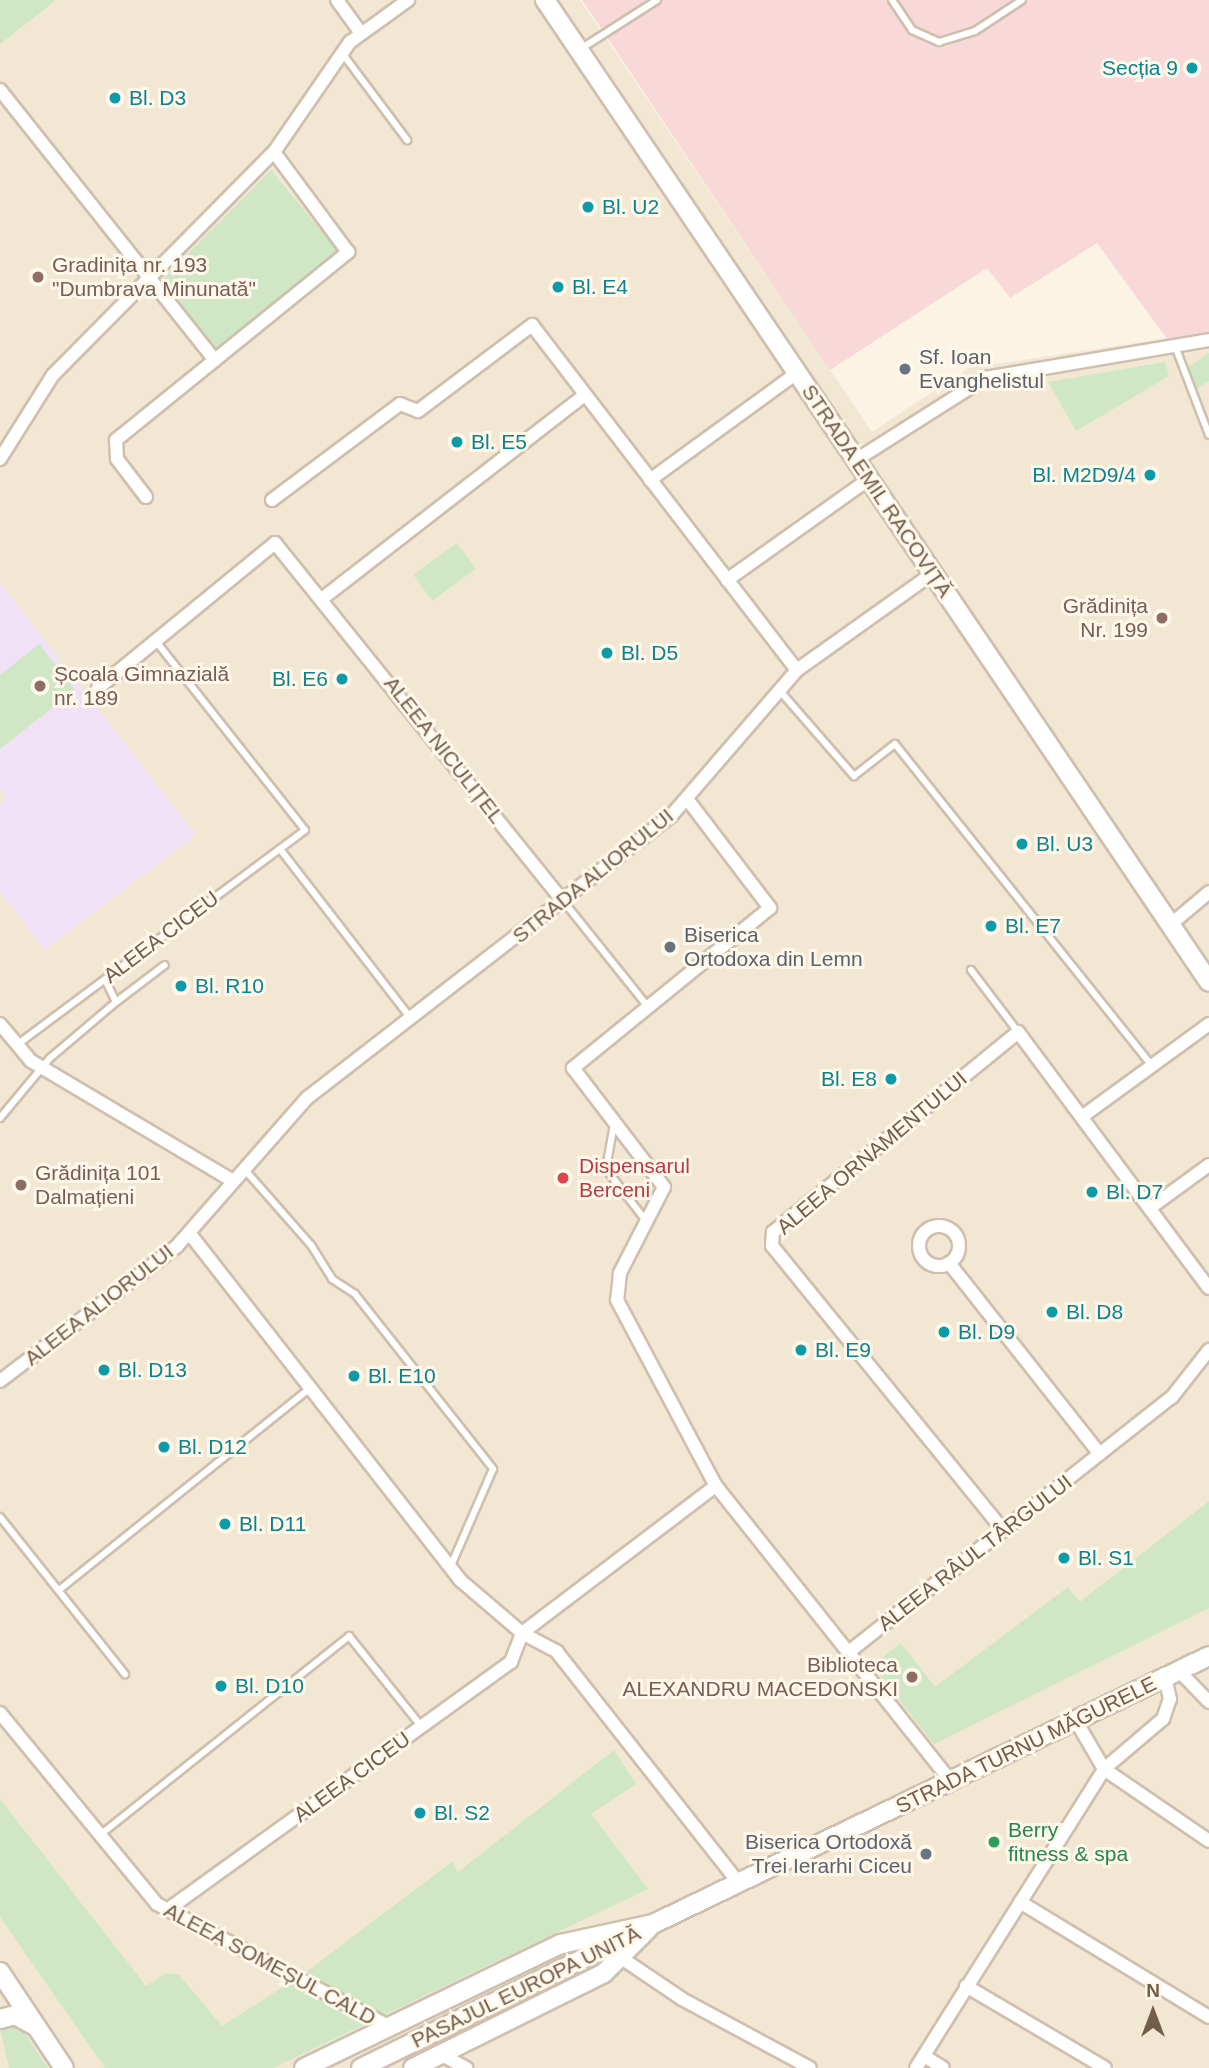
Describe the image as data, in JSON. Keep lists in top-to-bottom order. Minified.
{"streets":{"street":["STRADA EMIL RACOVIȚĂ","ALEEA NICULIȚEL","STRADA ALIORULUI","ALEEA CICEU","ALEEA ORNAMENTULUI","ALEEA ALIORULUI","ALEEA RÂUL TÂRGULUI","STRADA TURNU MĂGURELE","ALEEA SOMEȘUL CALD","PASAJUL EUROPA UNITĂ"]},"crossings":[["STRADA EMIL RACOVIȚĂ","STRADA ALIORULUI"],["ALEEA NICULIȚEL","STRADA ALIORULUI"],["ALEEA NICULIȚEL","ALEEA CICEU"],["STRADA ALIORULUI","ALEEA ALIORULUI"],["ALEEA CICEU","ALEEA SOMEȘUL CALD"],["ALEEA ORNAMENTULUI","ALEEA RÂUL TÂRGULUI"],["STRADA TURNU MĂGURELE","ALEEA SOMEȘUL CALD"],["STRADA TURNU MĂGURELE","PASAJUL EUROPA UNITĂ"]],"places":["Secția 9","Bl. D3","Bl. U2","Gradinița nr. 193 \"Dumbrava Minunată\"","Bl. E4","Sf. Ioan Evanghelistul","Bl. E5","Bl. M2D9/4","Grădinița Nr. 199","Bl. D5","Bl. E6","Școala Gimnazială nr. 189","Bl. U3","Bl. E7","Biserica Ortodoxa din Lemn","Bl. R10","Bl. E8","Dispensarul Berceni","Grădinița 101 Dalmațieni","Bl. D7","Bl. D8","Bl. D9","Bl. E9","Bl. D13","Bl. E10","Bl. D12","Bl. D11","Bl. S1","Biblioteca ALEXANDRU MACEDONSKI","Bl. D10","Bl. S2","Berry fitness & spa","Biserica Ortodoxă Trei Ierarhi Ciceu"],"north":"top"}
